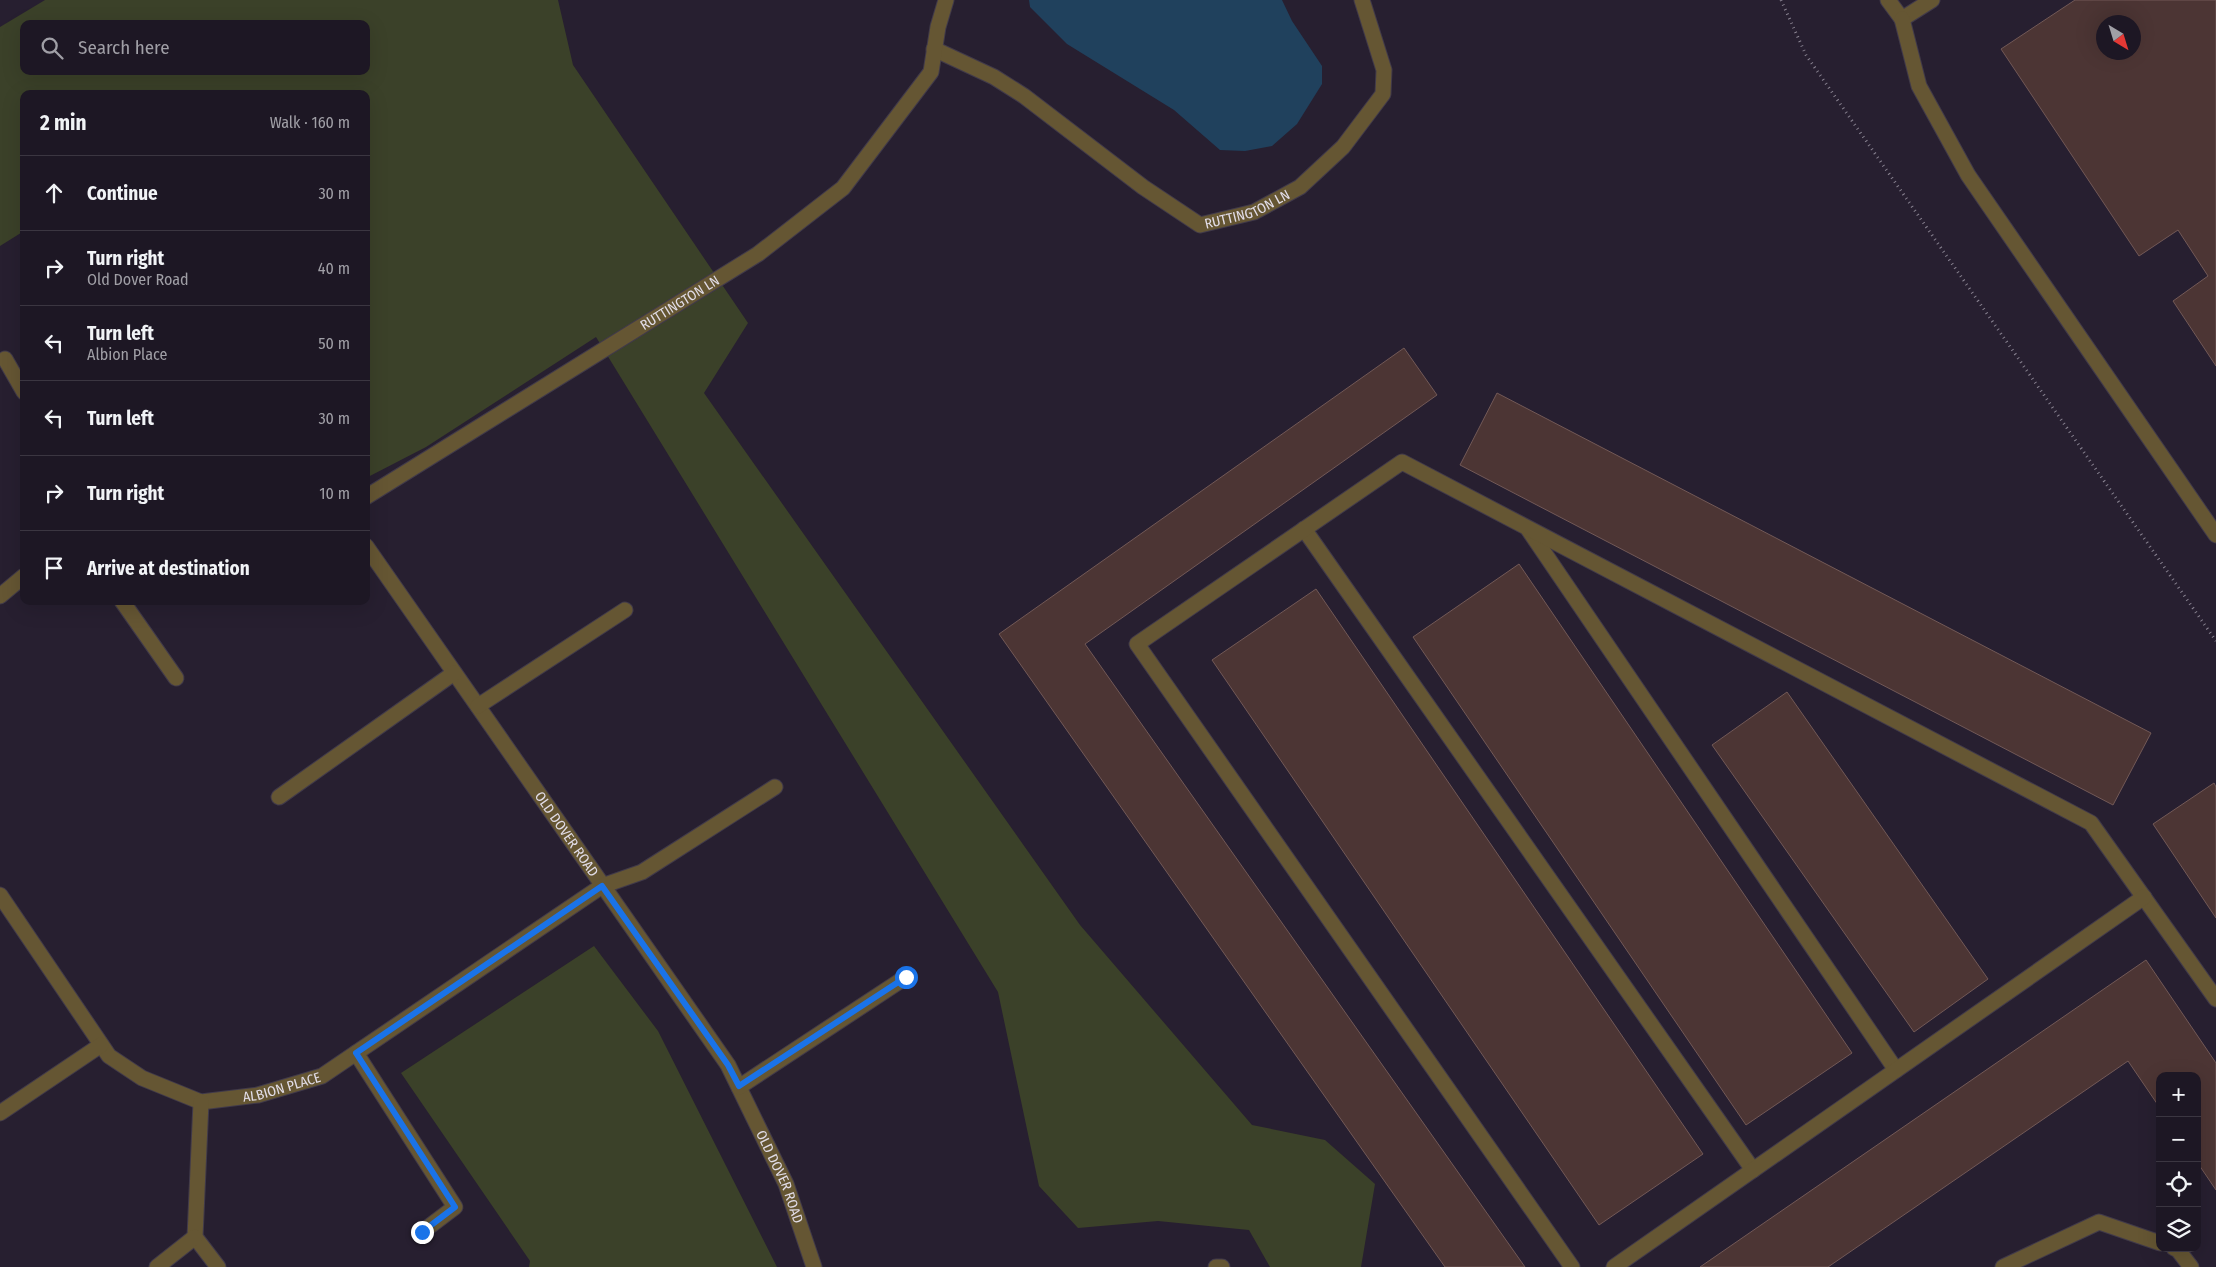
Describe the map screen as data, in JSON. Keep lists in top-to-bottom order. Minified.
{"streets":{"street":["RUTTINGTON LN","OLD DOVER ROAD","ALBION PLACE"]},"crossings":[["OLD DOVER ROAD","ALBION PLACE"]],"north":"bottom right","page":{"search":"Search here","heading":["2 min","Walk · 160 m"],"list":[["Continue","30 m"],["Turn right","Old Dover Road","40 m"],["Turn left","Albion Place","50 m"],["Turn left","30 m"],["Turn right","10 m"],"Arrive at destination"],"map_buttons":["+","−"]}}
